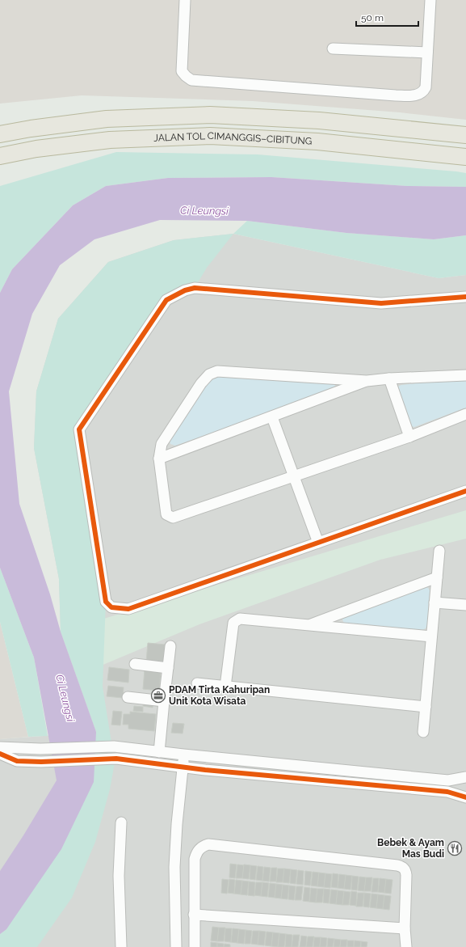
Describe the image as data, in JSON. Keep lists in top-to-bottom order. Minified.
{"streets":{"highway":["JALAN TOL CIMANGGIS–CIBITUNG"]},"water":["Ci Leungsi"],"places":{"office":["PDAM Tirta Kahuripan Unit Kota Wisata"],"restaurant":["Bebek & Ayam Mas Budi"]},"scale_bar":"50 m"}
